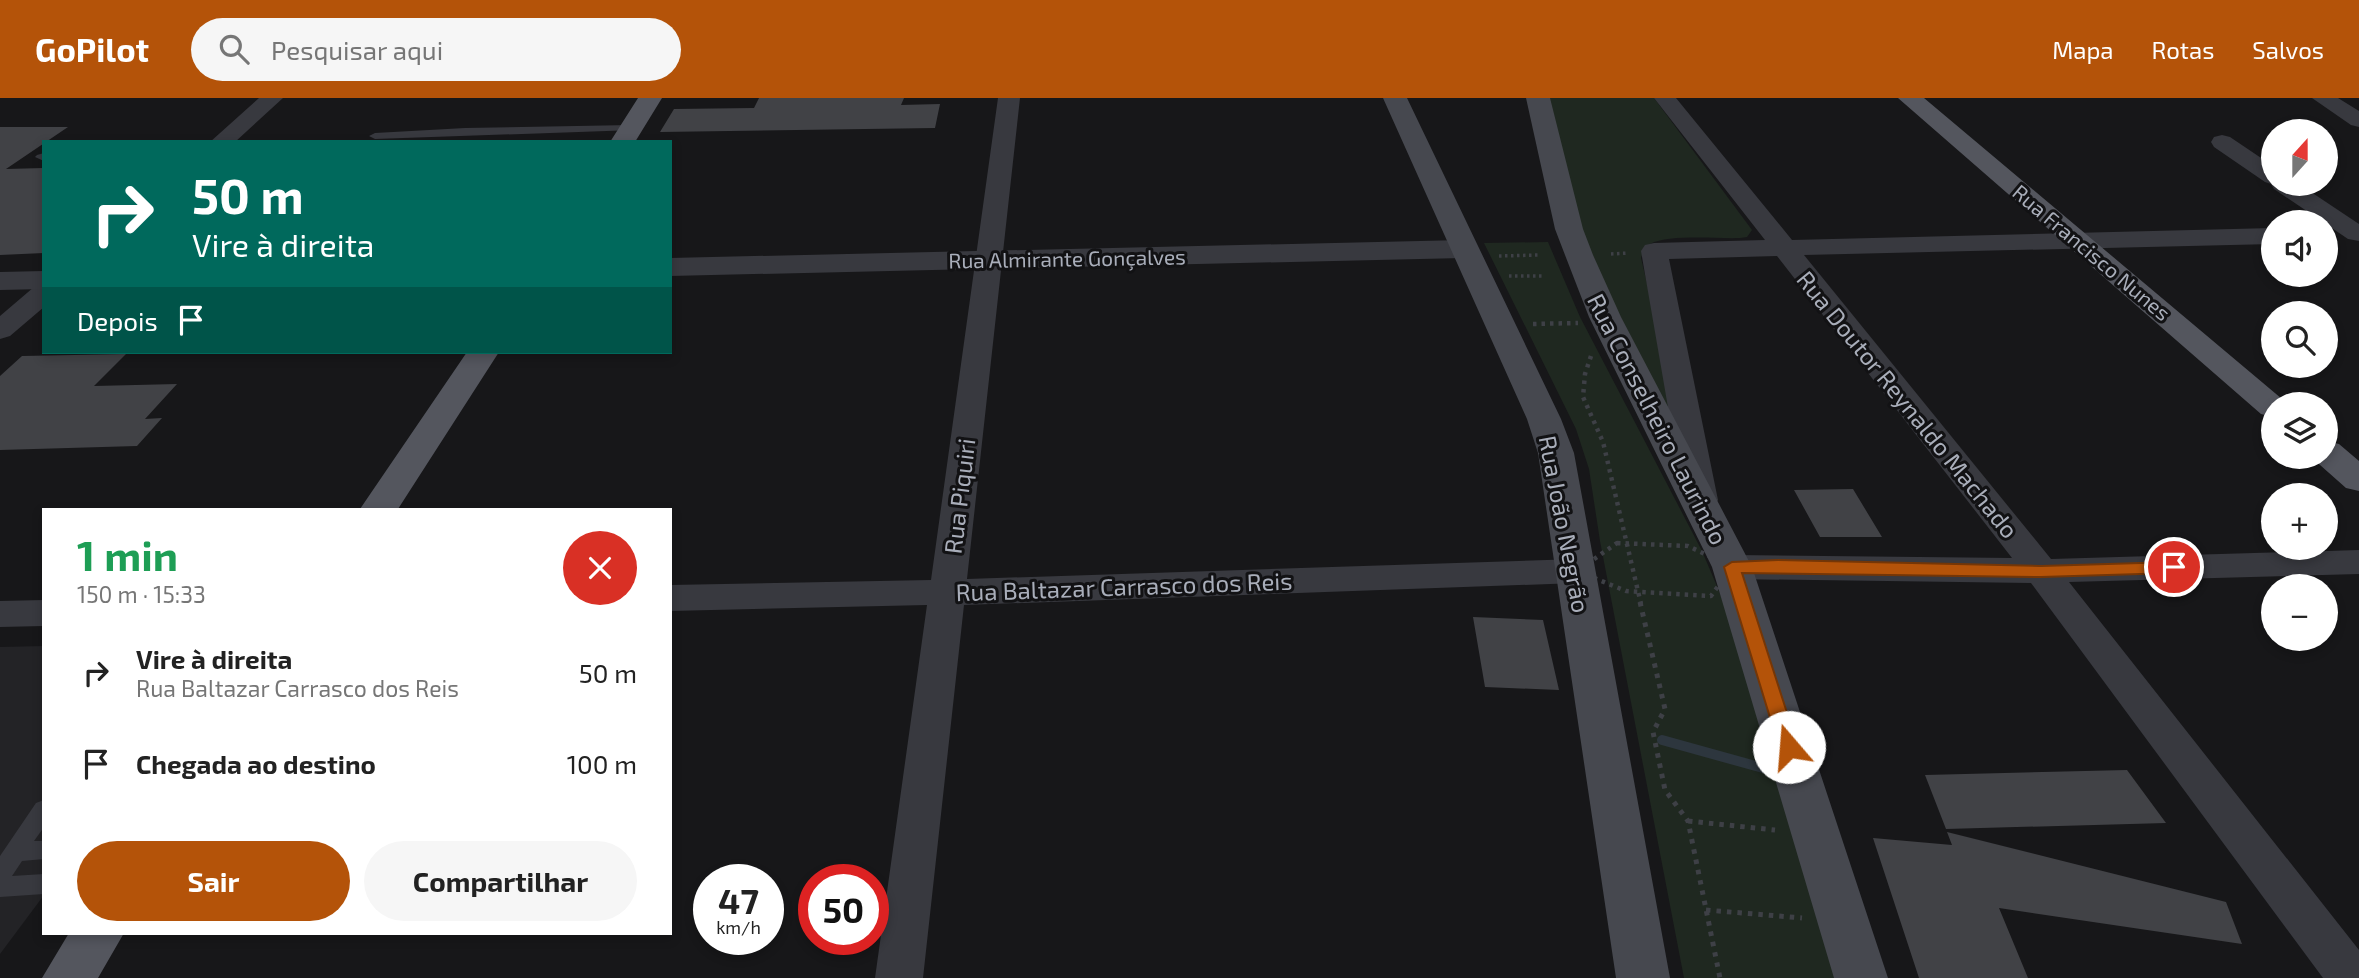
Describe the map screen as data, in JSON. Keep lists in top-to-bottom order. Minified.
{"streets":{"main road":["Rua Francisco Nunes","Rua Conselheiro Laurindo","Rua João Negrão"],"street":["Rua Almirante Gonçalves","Rua Doutor Reynaldo Machado","Rua Piquiri","Rua Baltazar Carrasco dos Reis"]},"crossings":[["Rua Almirante Gonçalves","Rua Piquiri"],["Rua Almirante Gonçalves","Rua João Negrão"],["Rua Piquiri","Rua Baltazar Carrasco dos Reis"],["Rua João Negrão","Rua Baltazar Carrasco dos Reis"]],"north":"top","page":{"header":"GoPilot","search":"Pesquisar aqui","nav":["Mapa","Rotas","Salvos"],"map_buttons":["+","−"],"turn":["50 m","Vire à direita"],"then":"Depois","heading":["1 min","150 m · 15:33"],"list":[{"name":"Vire à direita","note":"Rua Baltazar Carrasco dos Reis","value":"50 m"},{"name":"Chegada ao destino","value":"100 m"}],"buttons":["Sair","Compartilhar"],"speed":"47 km/h","limit":"50"}}
